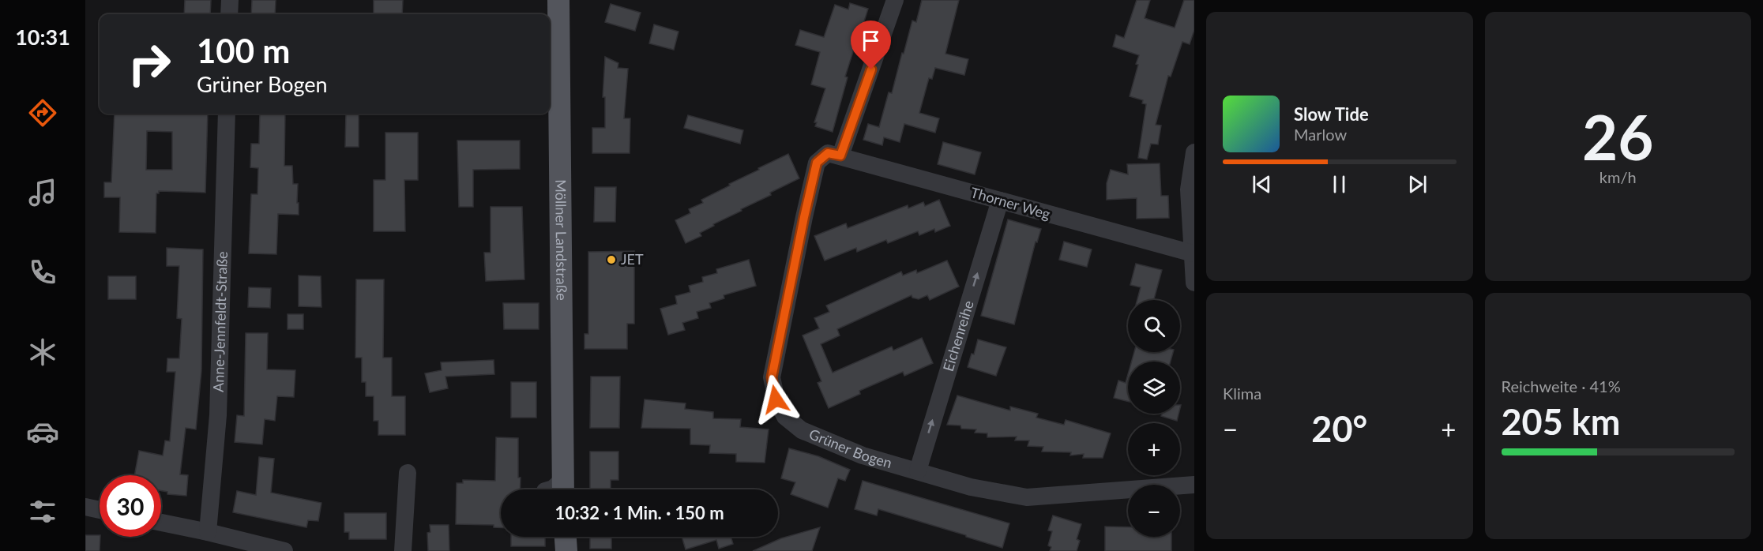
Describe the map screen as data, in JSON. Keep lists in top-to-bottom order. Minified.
{"streets":{"main road":["Möllner Landstraße"],"street":["Thorner Weg","Anne-Jennfeldt-Straße","Eichenreihe","Grüner Bogen"]},"crossings":[["Thorner Weg","Eichenreihe"],["Thorner Weg","Grüner Bogen"],["Eichenreihe","Grüner Bogen"]],"one_way":["Eichenreihe"],"places":["JET"],"page":{"tabs":"10:31","tile":[["26","km/h"],"Klima",["Reichweite · 41%","205 km"]],"turn":["100 m","Grüner Bogen"],"song":["Slow Tide","Marlow"],"map_buttons":["+","−"],"heat":["−","20°","+"],"limit":"30","trip":"10:32 · 1 Min. · 150 m"}}
